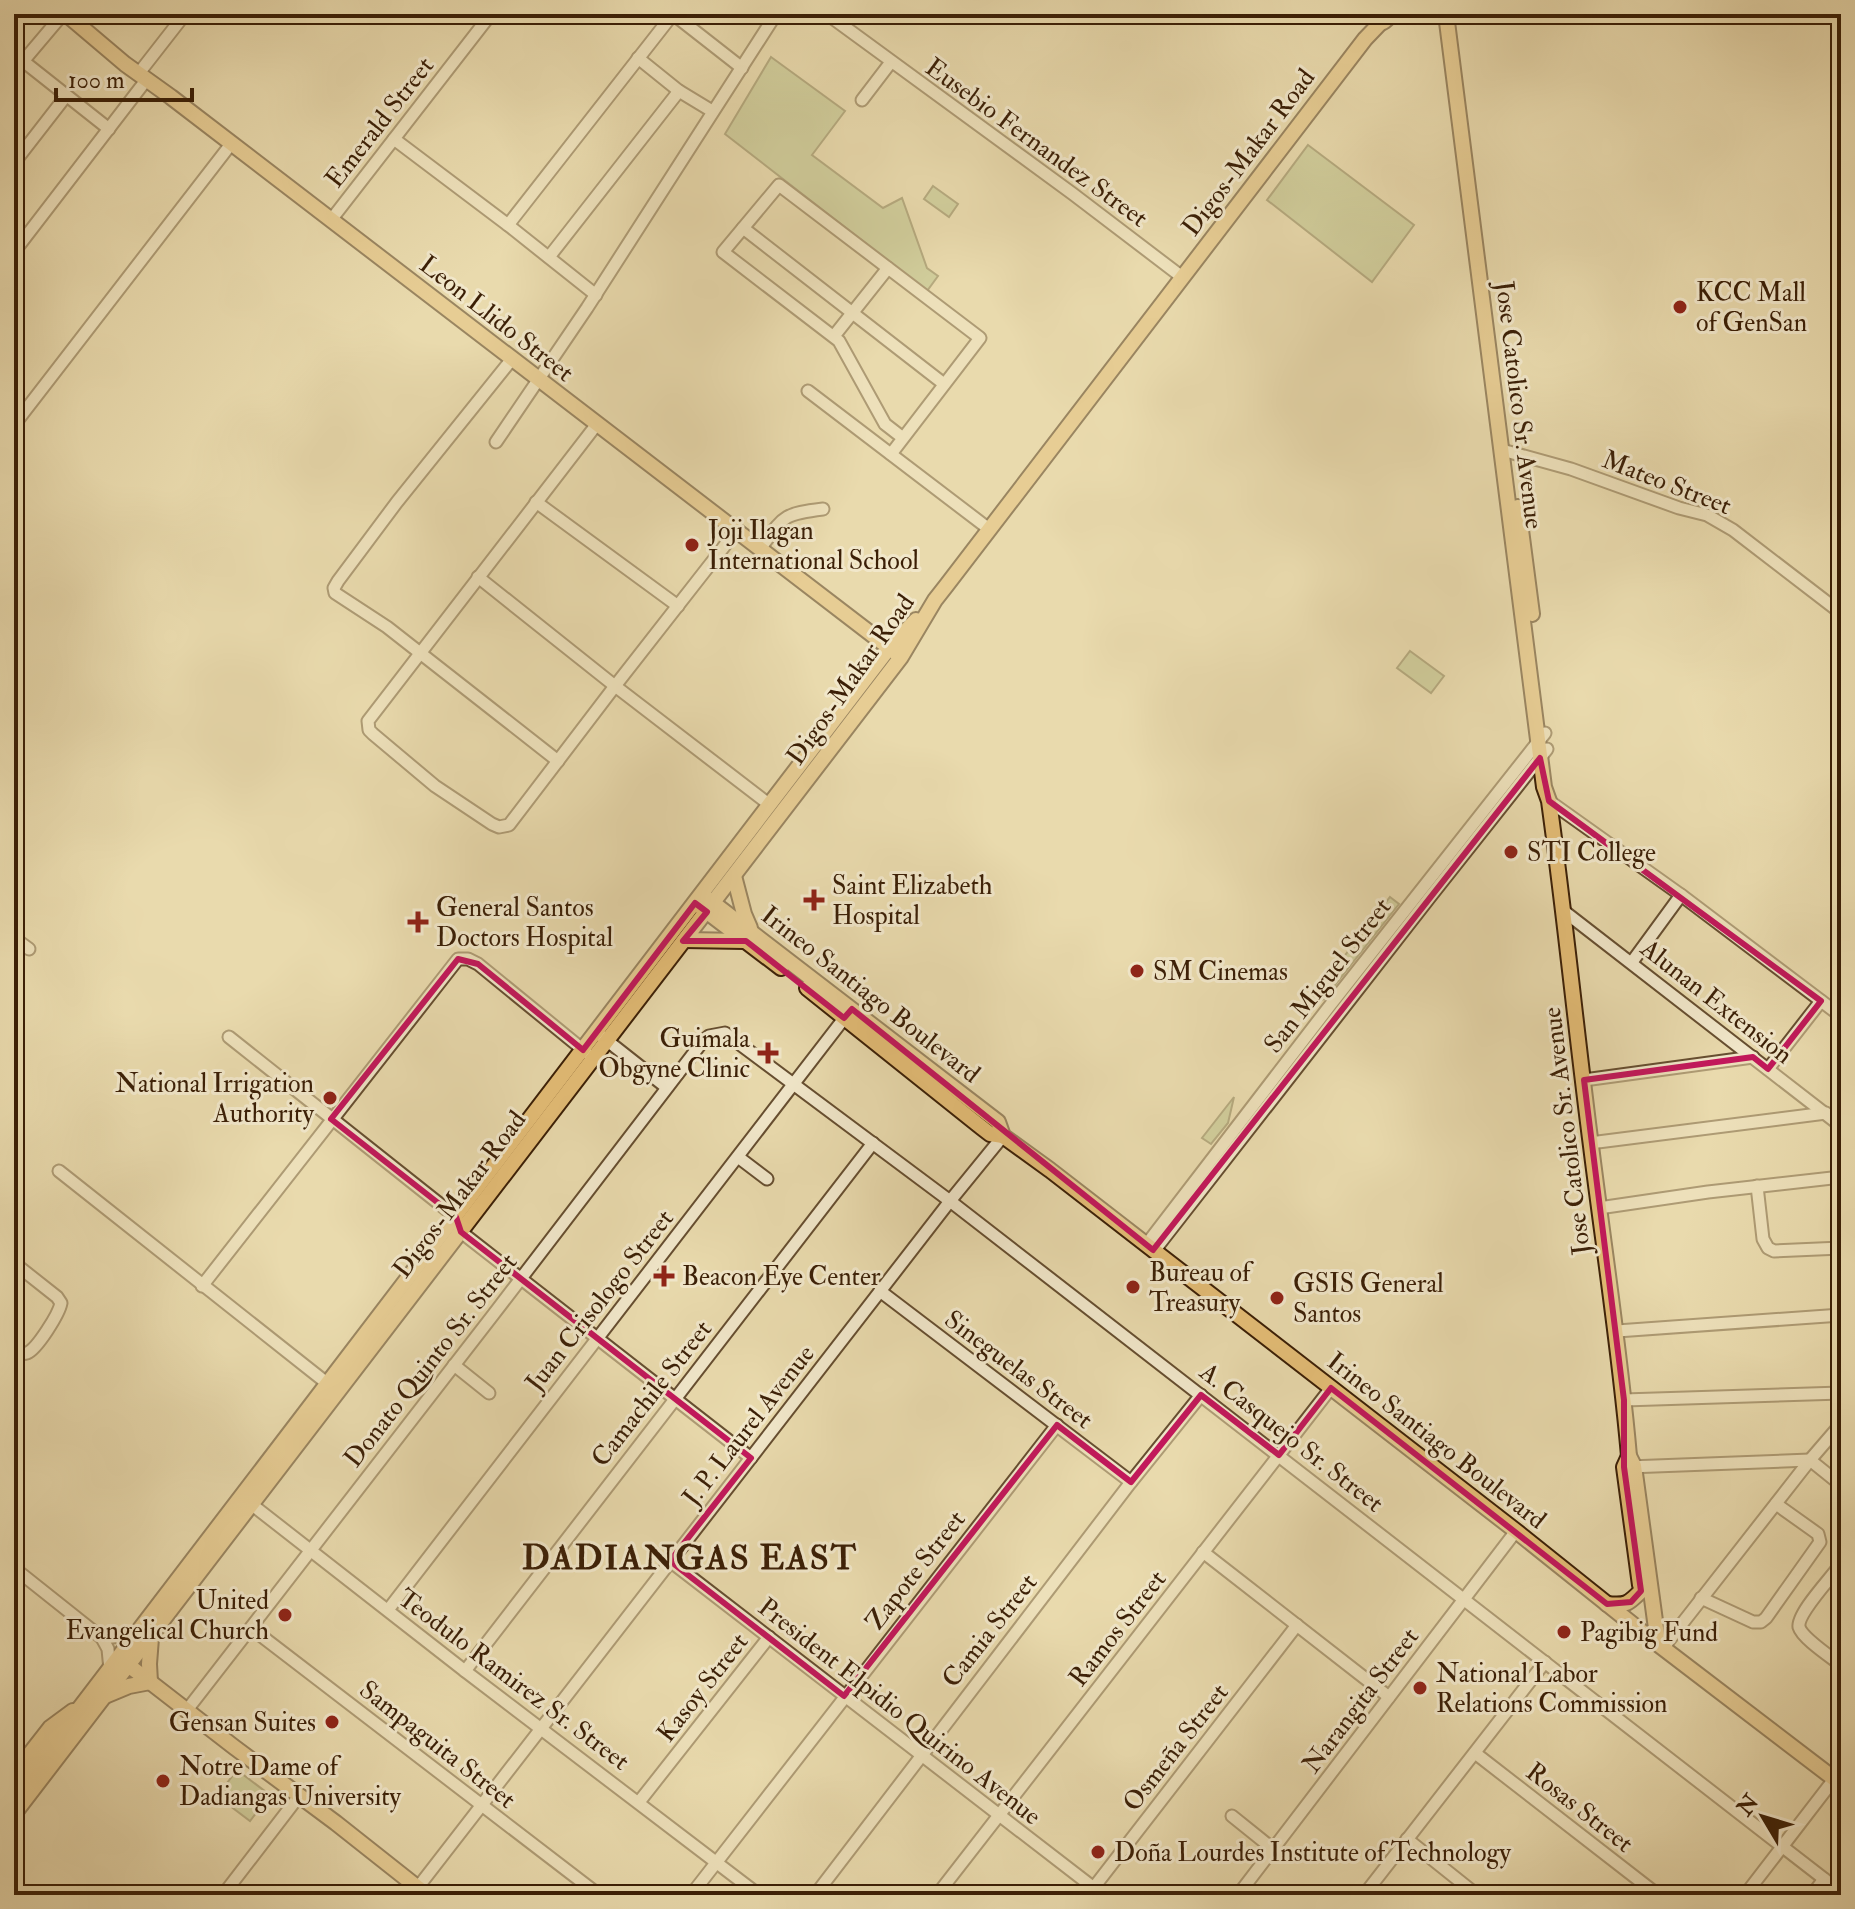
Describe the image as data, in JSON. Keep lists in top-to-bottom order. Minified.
{"streets":{"main road":["Digos-Makar Road","Leon Llido Street","Jose Catolico Sr. Avenue","Irineo Santiago Boulevard"],"street":["Emerald Street","Eusebio Fernandez Street","Mateo Street","San Miguel Street","Alunan Extension","Juan Crisologo Street","Donato Quinto Sr. Street","Sineguelas Street","Camachile Street","J. P. Laurel Avenue","A. Casquejo Sr. Street","Zapote Street","Ramos Street","Camia Street","Teodulo Ramirez Sr. Street","Kasoy Street","Narangita Street","President Elpidio Quirino Avenue","Sampaguita Street","Osmeña Street","Rosas Street"]},"crossings":[["Emerald Street","Leon Llido Street"],["Eusebio Fernandez Street","Digos-Makar Road"],["Digos-Makar Road","Leon Llido Street"],["Digos-Makar Road","Irineo Santiago Boulevard"],["Digos-Makar Road","Teodulo Ramirez Sr. Street"],["Jose Catolico Sr. Avenue","Mateo Street"],["Jose Catolico Sr. Avenue","San Miguel Street"],["Jose Catolico Sr. Avenue","Irineo Santiago Boulevard"],["Jose Catolico Sr. Avenue","Alunan Extension"],["San Miguel Street","Irineo Santiago Boulevard"],["Irineo Santiago Boulevard","Juan Crisologo Street"],["Irineo Santiago Boulevard","J. P. Laurel Avenue"],["Irineo Santiago Boulevard","Ramos Street"],["Irineo Santiago Boulevard","Narangita Street"],["Juan Crisologo Street","A. Casquejo Sr. Street"],["Juan Crisologo Street","Teodulo Ramirez Sr. Street"],["Donato Quinto Sr. Street","A. Casquejo Sr. Street"],["Donato Quinto Sr. Street","Teodulo Ramirez Sr. Street"],["Donato Quinto Sr. Street","Sampaguita Street"],["Sineguelas Street","J. P. Laurel Avenue"],["Sineguelas Street","Zapote Street"],["Sineguelas Street","Camia Street"],["Camachile Street","A. Casquejo Sr. Street"],["Camachile Street","Teodulo Ramirez Sr. Street"],["J. P. Laurel Avenue","A. Casquejo Sr. Street"],["J. P. Laurel Avenue","Teodulo Ramirez Sr. Street"],["J. P. Laurel Avenue","President Elpidio Quirino Avenue"],["J. P. Laurel Avenue","Sampaguita Street"],["A. Casquejo Sr. Street","Ramos Street"],["A. Casquejo Sr. Street","Camia Street"],["A. Casquejo Sr. Street","Narangita Street"],["Zapote Street","Teodulo Ramirez Sr. Street"],["Zapote Street","President Elpidio Quirino Avenue"],["Ramos Street","President Elpidio Quirino Avenue"],["Camia Street","President Elpidio Quirino Avenue"],["Teodulo Ramirez Sr. Street","Kasoy Street"],["Kasoy Street","President Elpidio Quirino Avenue"],["President Elpidio Quirino Avenue","Osmeña Street"]],"districts":["DADIANGAS EAST"],"places":{"other":["KCC Mall of GenSan","Joji Ilagan International School","STI College","SM Cinemas","National Irrigation Authority","Bureau of Treasury","GSIS General Santos","United Evangelical Church","Pagibig Fund","National Labor Relations Commission","Gensan Suites","Notre Dame of Dadiangas University","Doña Lourdes Institute of Technology"],"health":["Saint Elizabeth Hospital","General Santos Doctors Hospital","Guimala Obgyne Clinic","Beacon Eye Center"]},"scale_bar":"100 m","north":"top left"}
